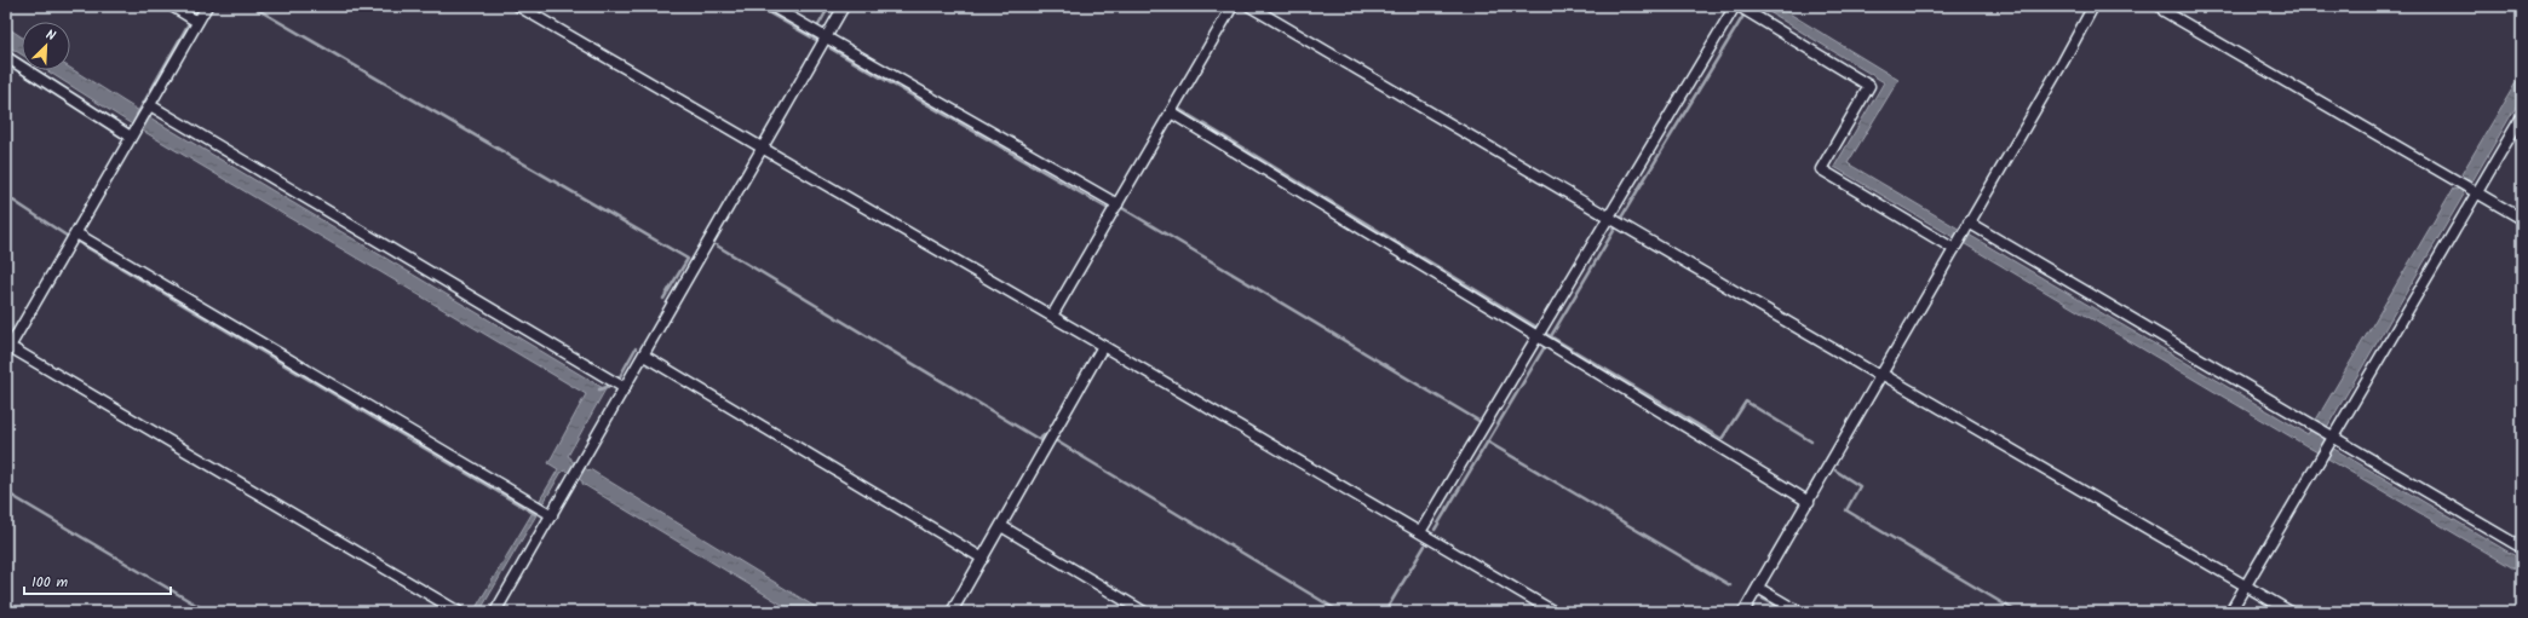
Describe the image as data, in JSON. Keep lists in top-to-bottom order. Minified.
{"scale_bar":"100 m","north":"top right"}
